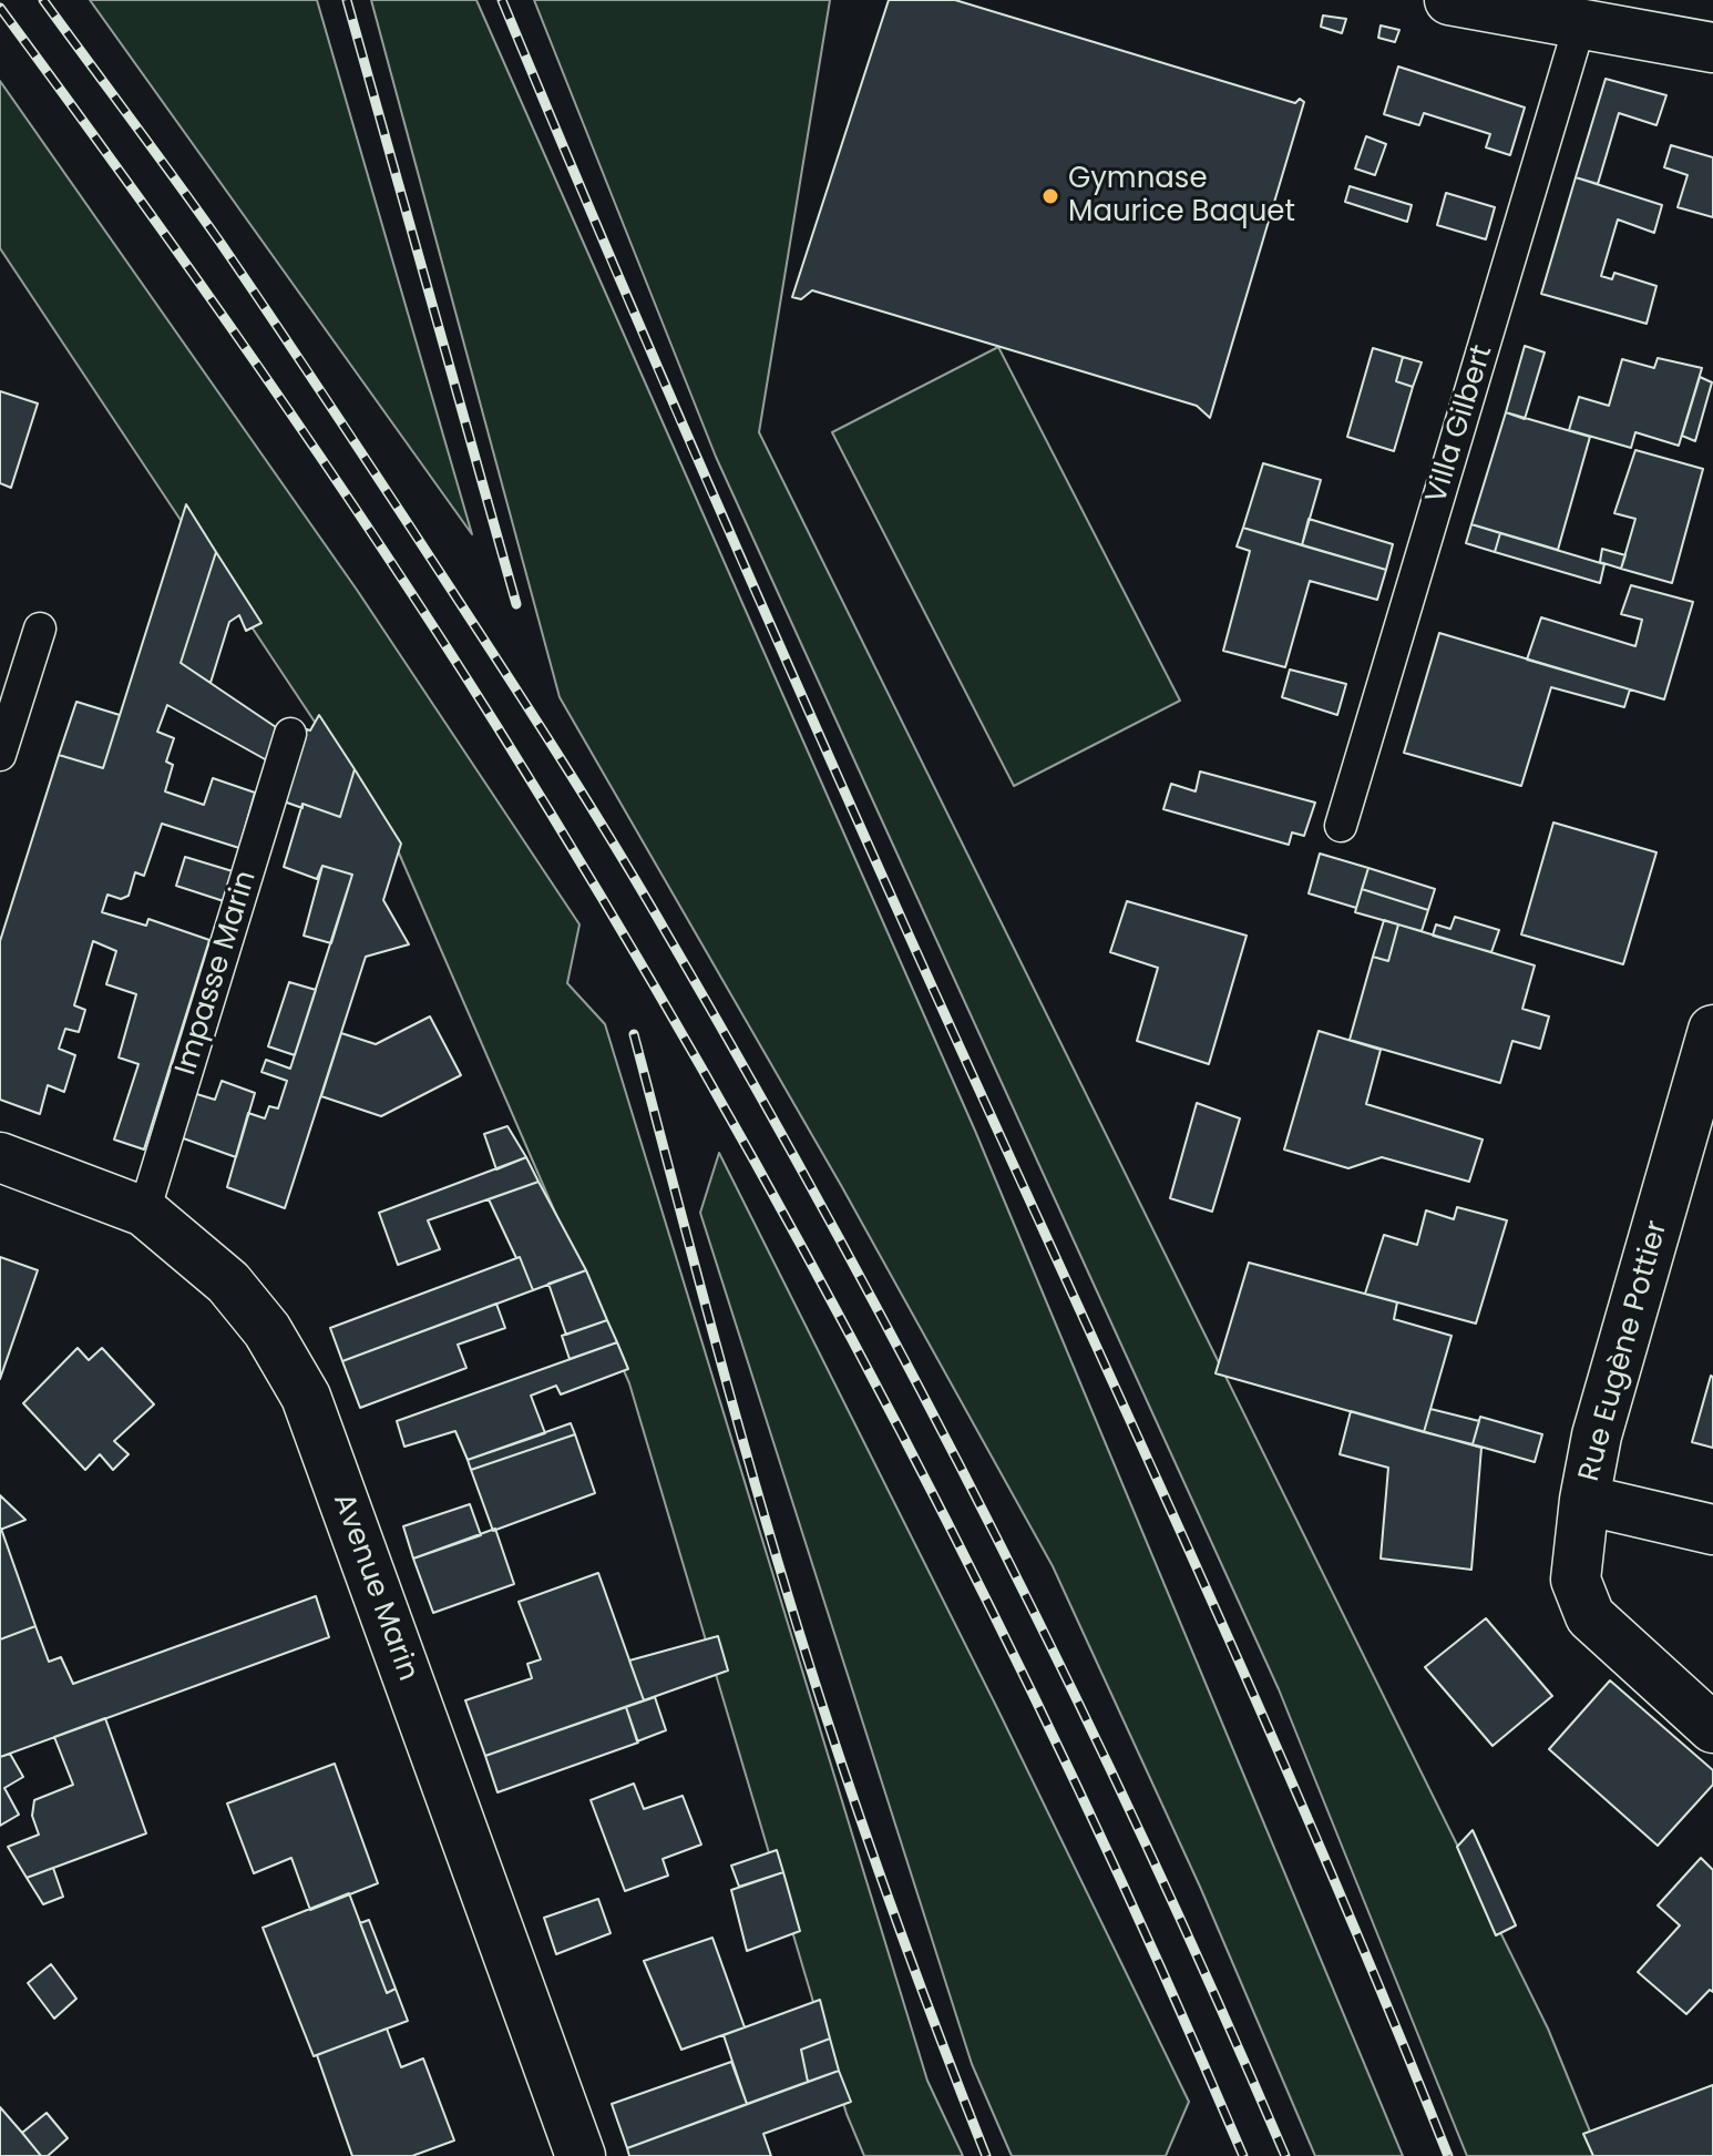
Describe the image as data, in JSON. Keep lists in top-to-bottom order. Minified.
{"streets":{"street":["Rue Eugène Pottier","Avenue Marin"],"lane":["Villa Gilbert","Impasse Marin"]},"crossings":[["Impasse Marin","Avenue Marin"]],"places":["Gymnase Maurice Baquet"]}
